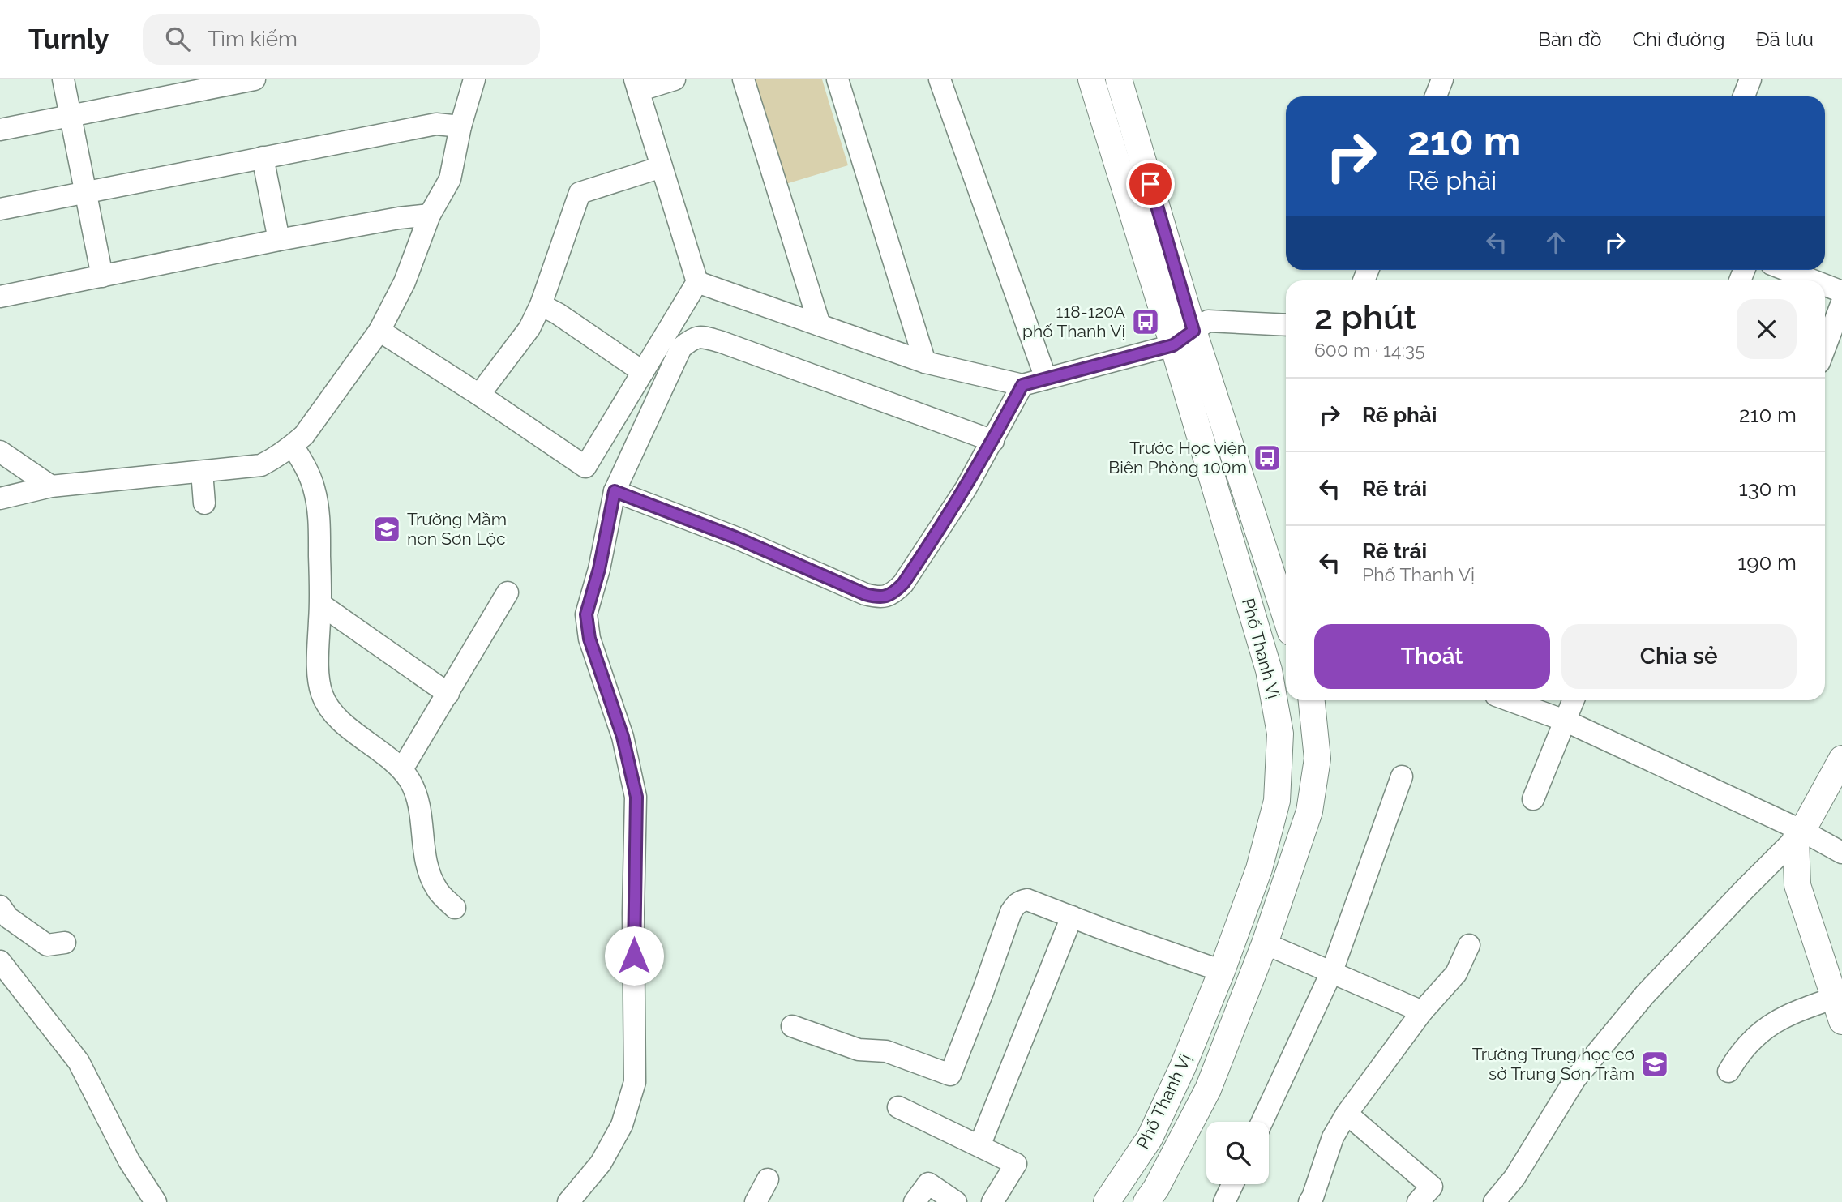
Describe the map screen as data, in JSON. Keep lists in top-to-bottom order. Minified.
{"streets":{"main road":["Phố Thanh Vị"]},"places":{"bus stop":["118-120A phố Thanh Vị","Trước Học viện Biên Phòng 100m"],"school or university":["Trường Mầm non Sơn Lộc","Trường Trung học cơ sở Trung Sơn Trầm"]},"page":{"header":"Turnly","search":"Tìm kiếm","nav":["Bản đồ","Chỉ đường","Đã lưu"],"turn":["210 m","Rẽ phải"],"heading":["2 phút","600 m · 14:35"],"list":[{"name":"Rẽ phải","value":"210 m"},{"name":"Rẽ trái","value":"130 m"},{"name":"Rẽ trái","note":"Phố Thanh Vị","value":"190 m"}],"buttons":["Thoát","Chia sẻ"]}}
